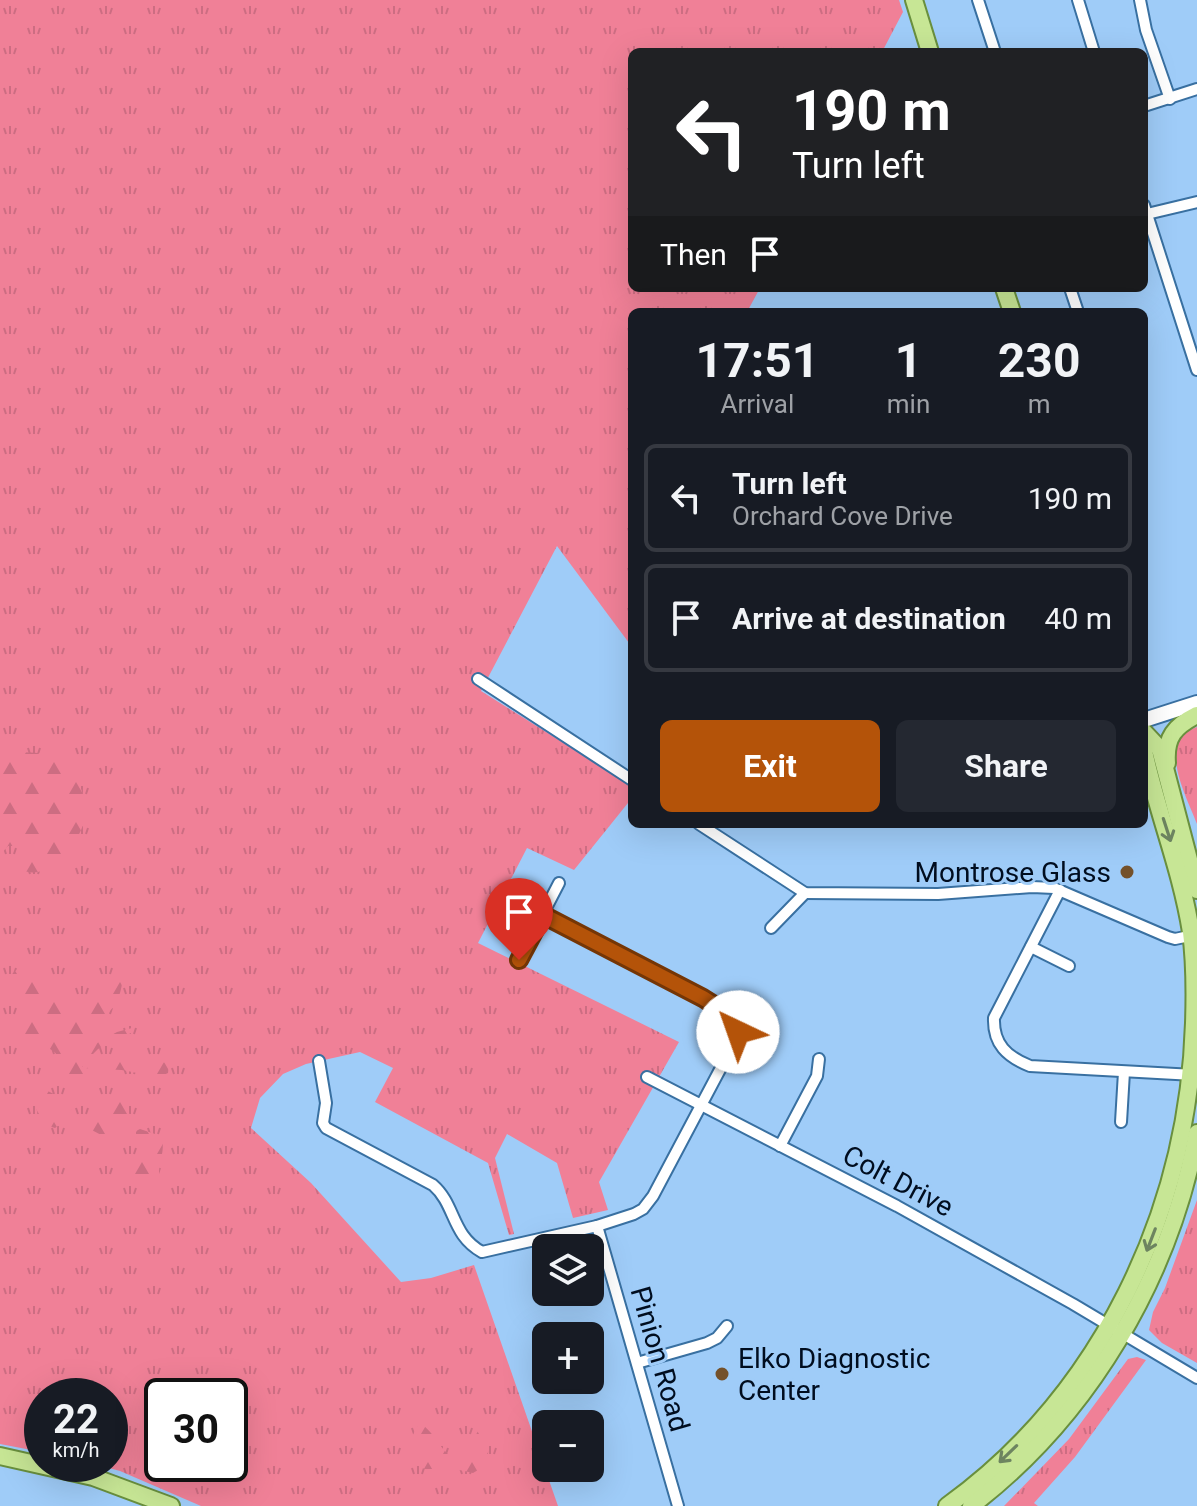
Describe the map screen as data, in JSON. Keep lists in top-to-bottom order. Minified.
{"streets":{"street":["Colt Drive","Pinion Road"]},"places":["Montrose Glass","Elko Diagnostic Center"],"page":{"turn":["190 m","Turn left"],"then":"Then","eta":["17:51","Arrival","1","min","230","m"],"list":[{"name":"Turn left","note":"Orchard Cove Drive","value":"190 m"},{"name":"Arrive at destination","value":"40 m"}],"buttons":["Exit","Share"],"map_buttons":["+","−"],"speed":"22 km/h","limit":"30"}}
